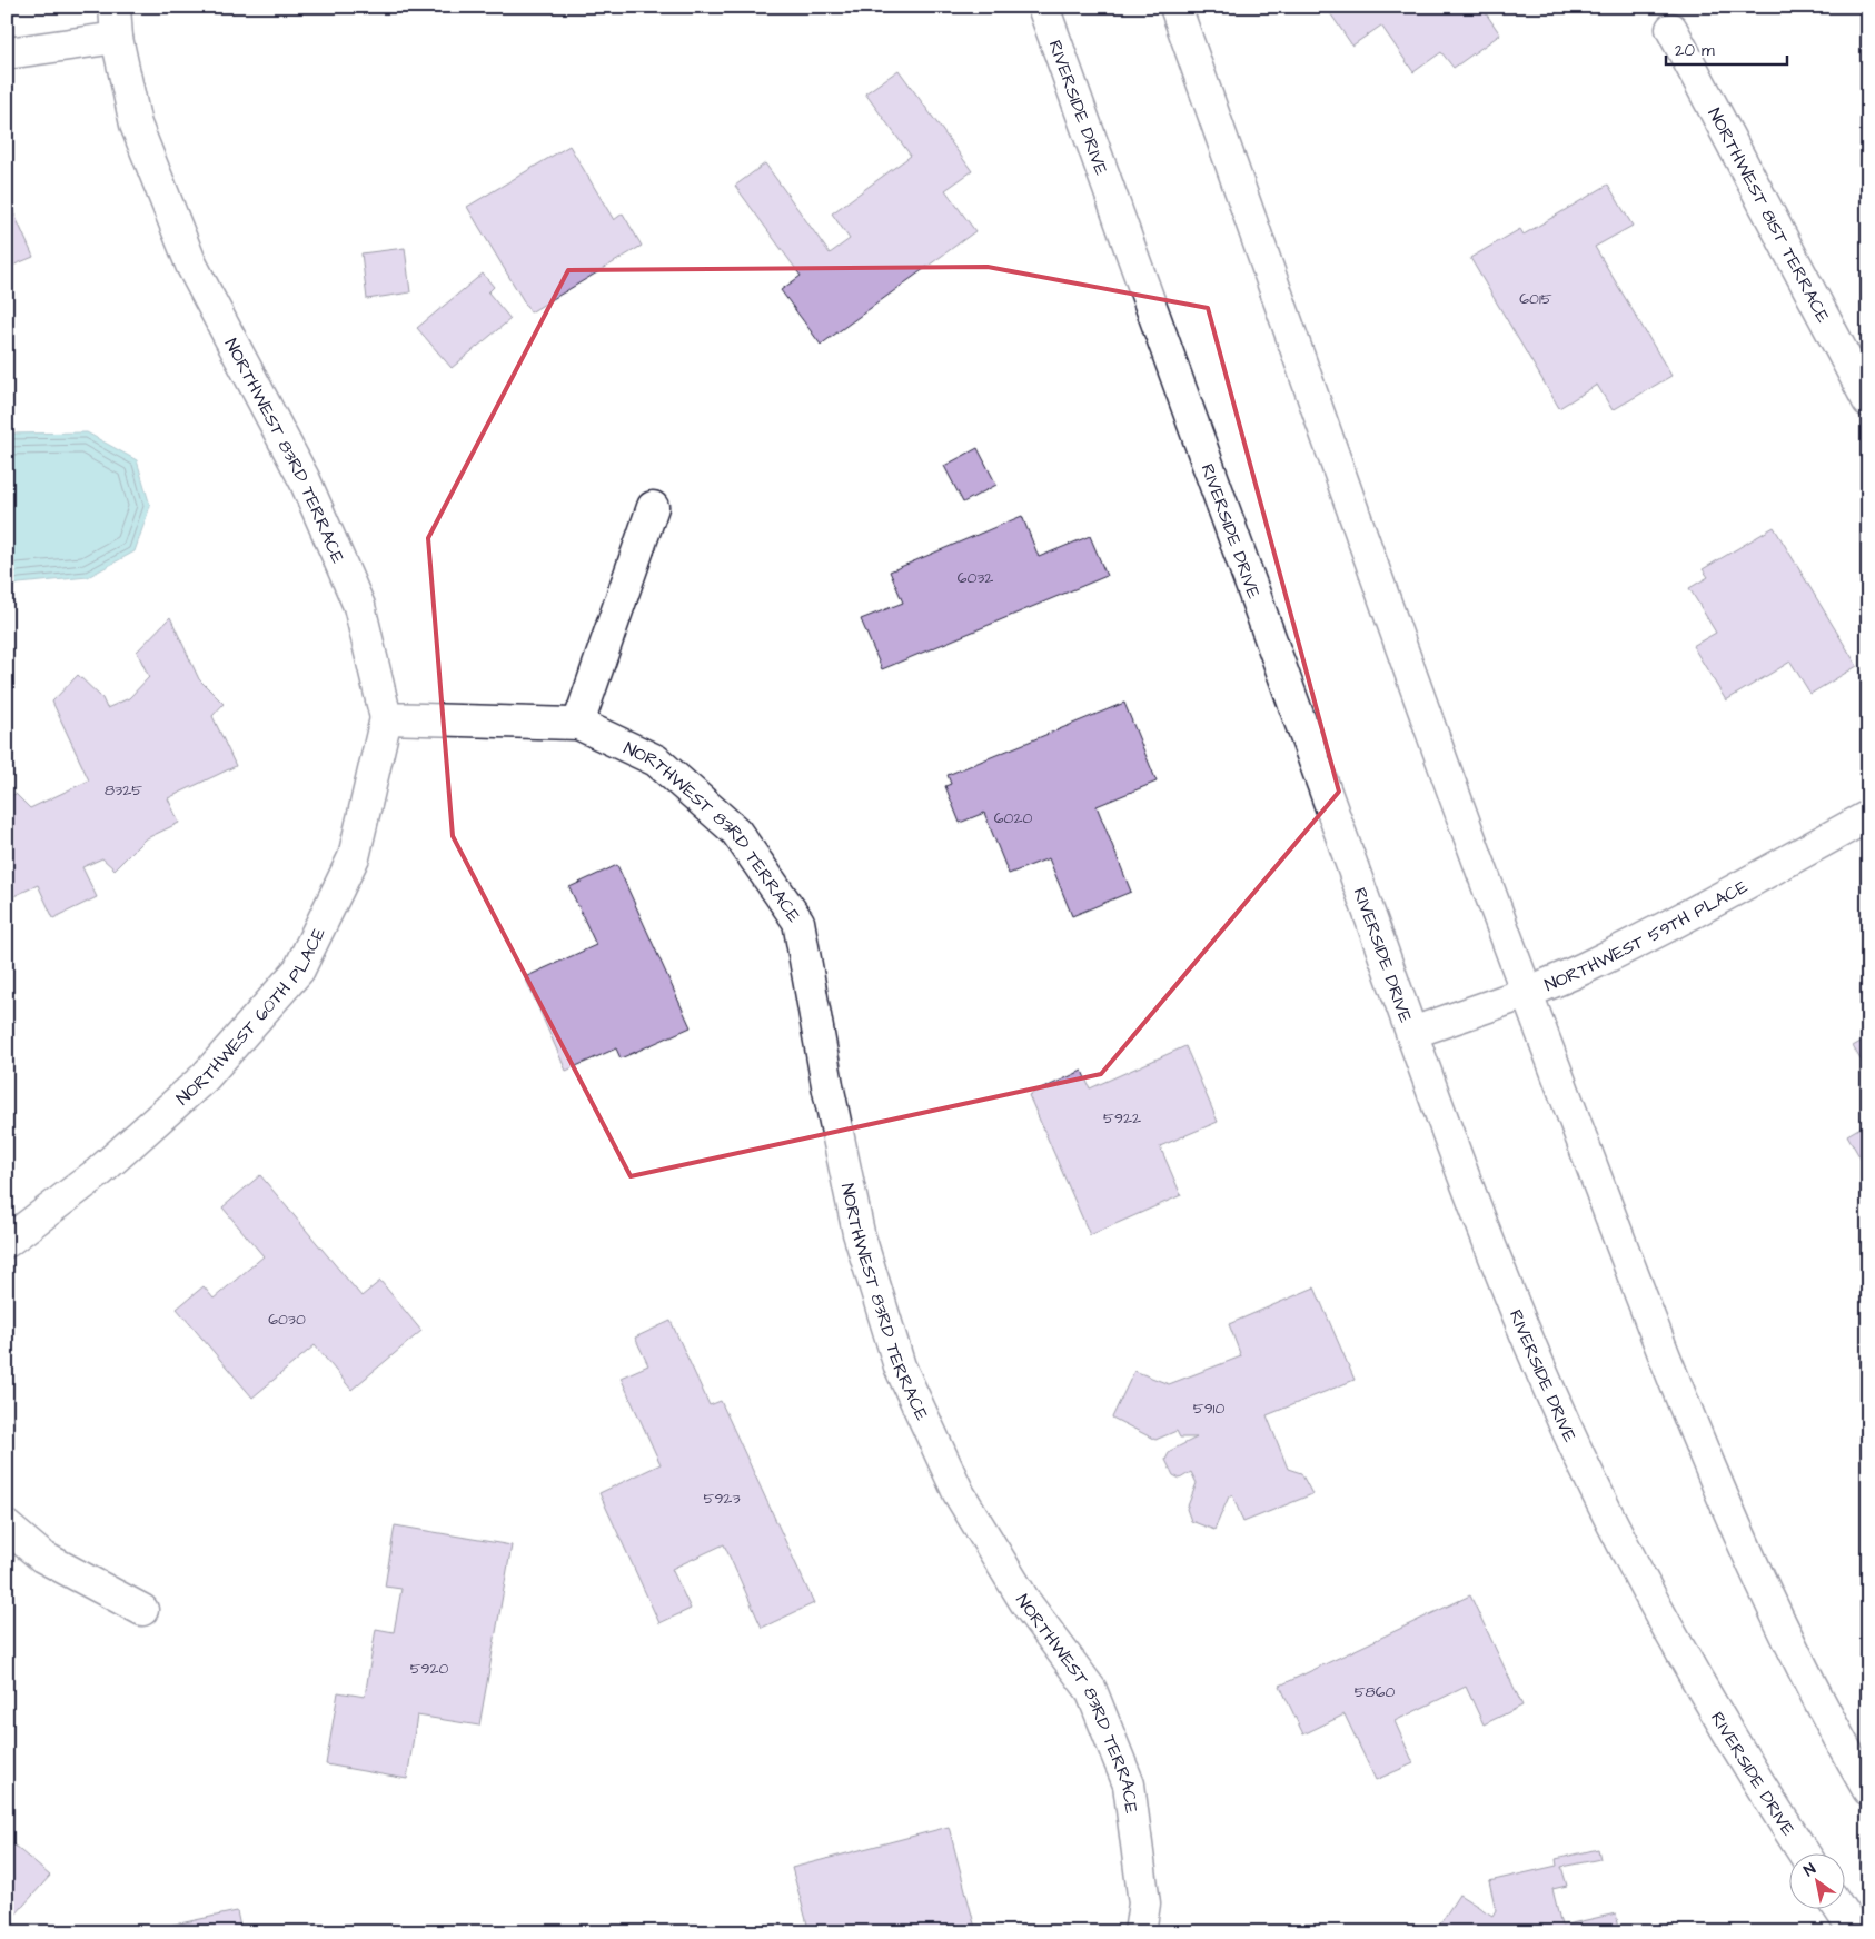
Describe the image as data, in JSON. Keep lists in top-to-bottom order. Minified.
{"streets":{"street":["RIVERSIDE DRIVE","NORTHWEST 81ST TERRACE","NORTHWEST 83RD TERRACE","NORTHWEST 59TH PLACE","NORTHWEST 60TH PLACE"]},"crossings":[["RIVERSIDE DRIVE","NORTHWEST 59TH PLACE"],["NORTHWEST 83RD TERRACE","NORTHWEST 60TH PLACE"]],"house_numbers":["6015","6032","8325","6020","5922","6030","5910","5923","5920","5860"],"scale_bar":"20 m","north":"top left"}
